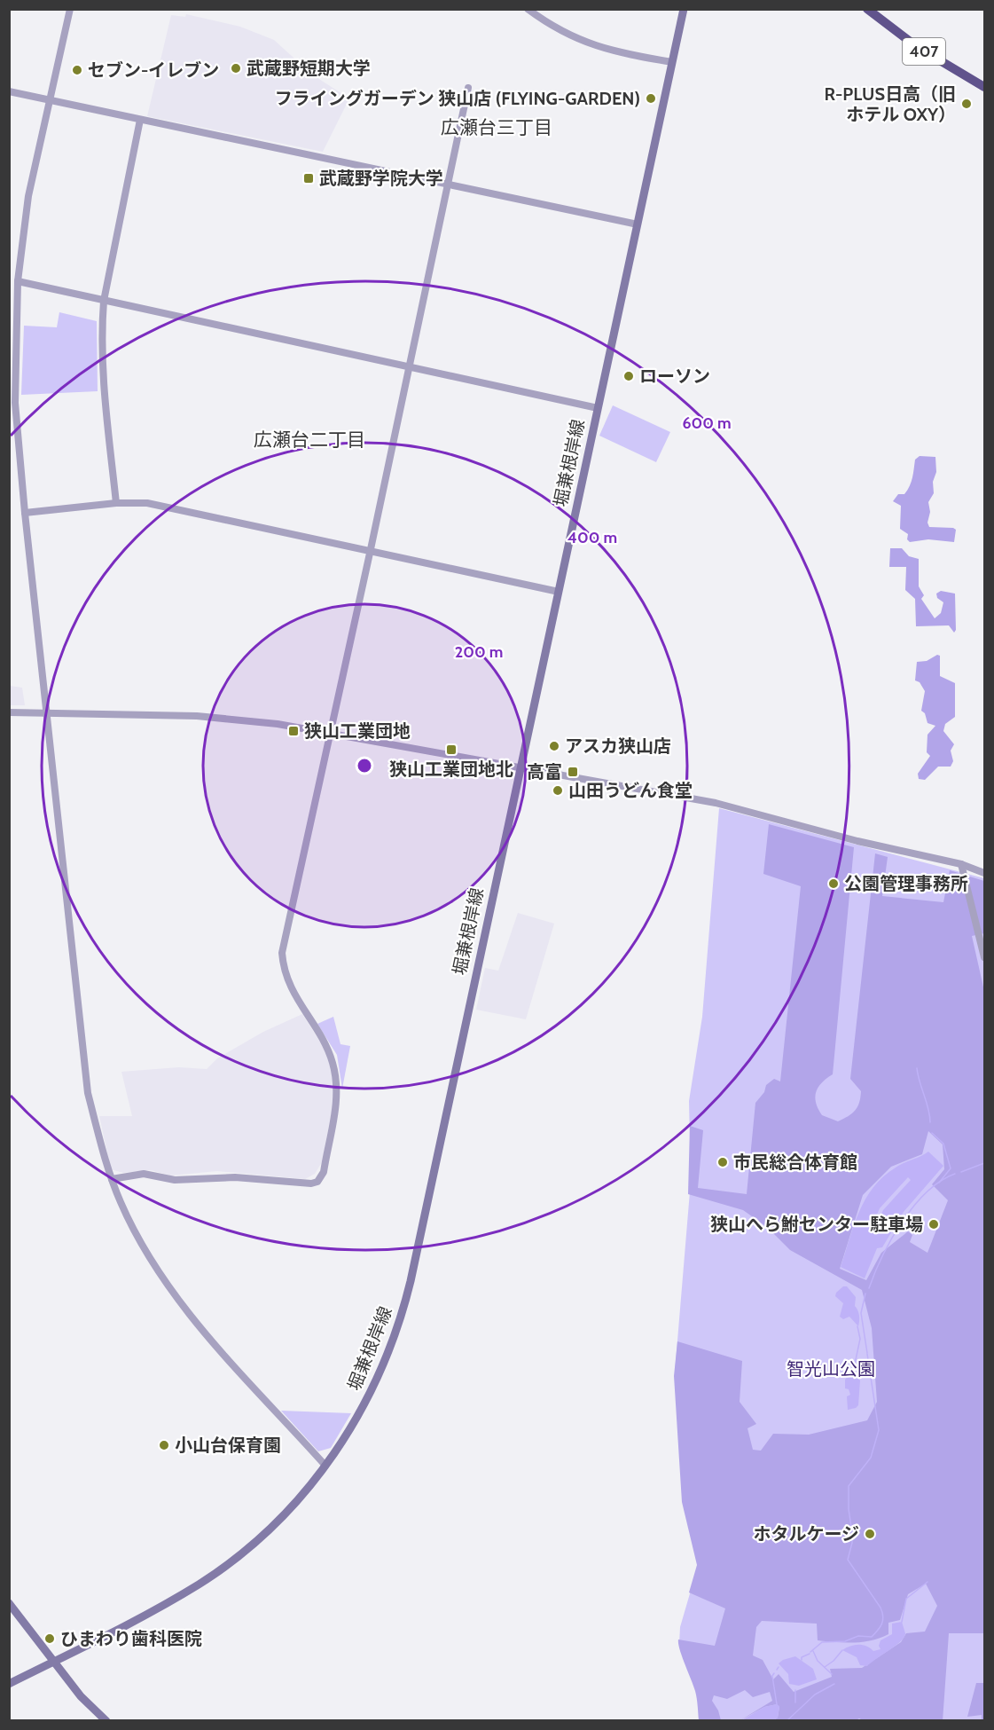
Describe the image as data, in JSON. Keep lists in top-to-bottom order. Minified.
{"streets":{"highway":["407"],"main road":["堀兼根岸線"]},"districts":["広瀬台三丁目","広瀬台二丁目"],"parks":["智光山公園"],"places":{"other":["武蔵野短期大学","セブン-イレブン","フライングガーデン 狭山店 (FLYING-GARDEN)","R-PLUS日高（旧 ホテル OXY）","ローソン","アスカ狭山店","山田うどん食堂","公園管理事務所","市民総合体育館","狭山へら鮒センター駐車場","小山台保育園","ホタルケージ","ひまわり歯科医院"],"transit":["武蔵野学院大学","狭山工業団地","狭山工業団地北","高富"]},"rings":["600 m","400 m","200 m"]}
